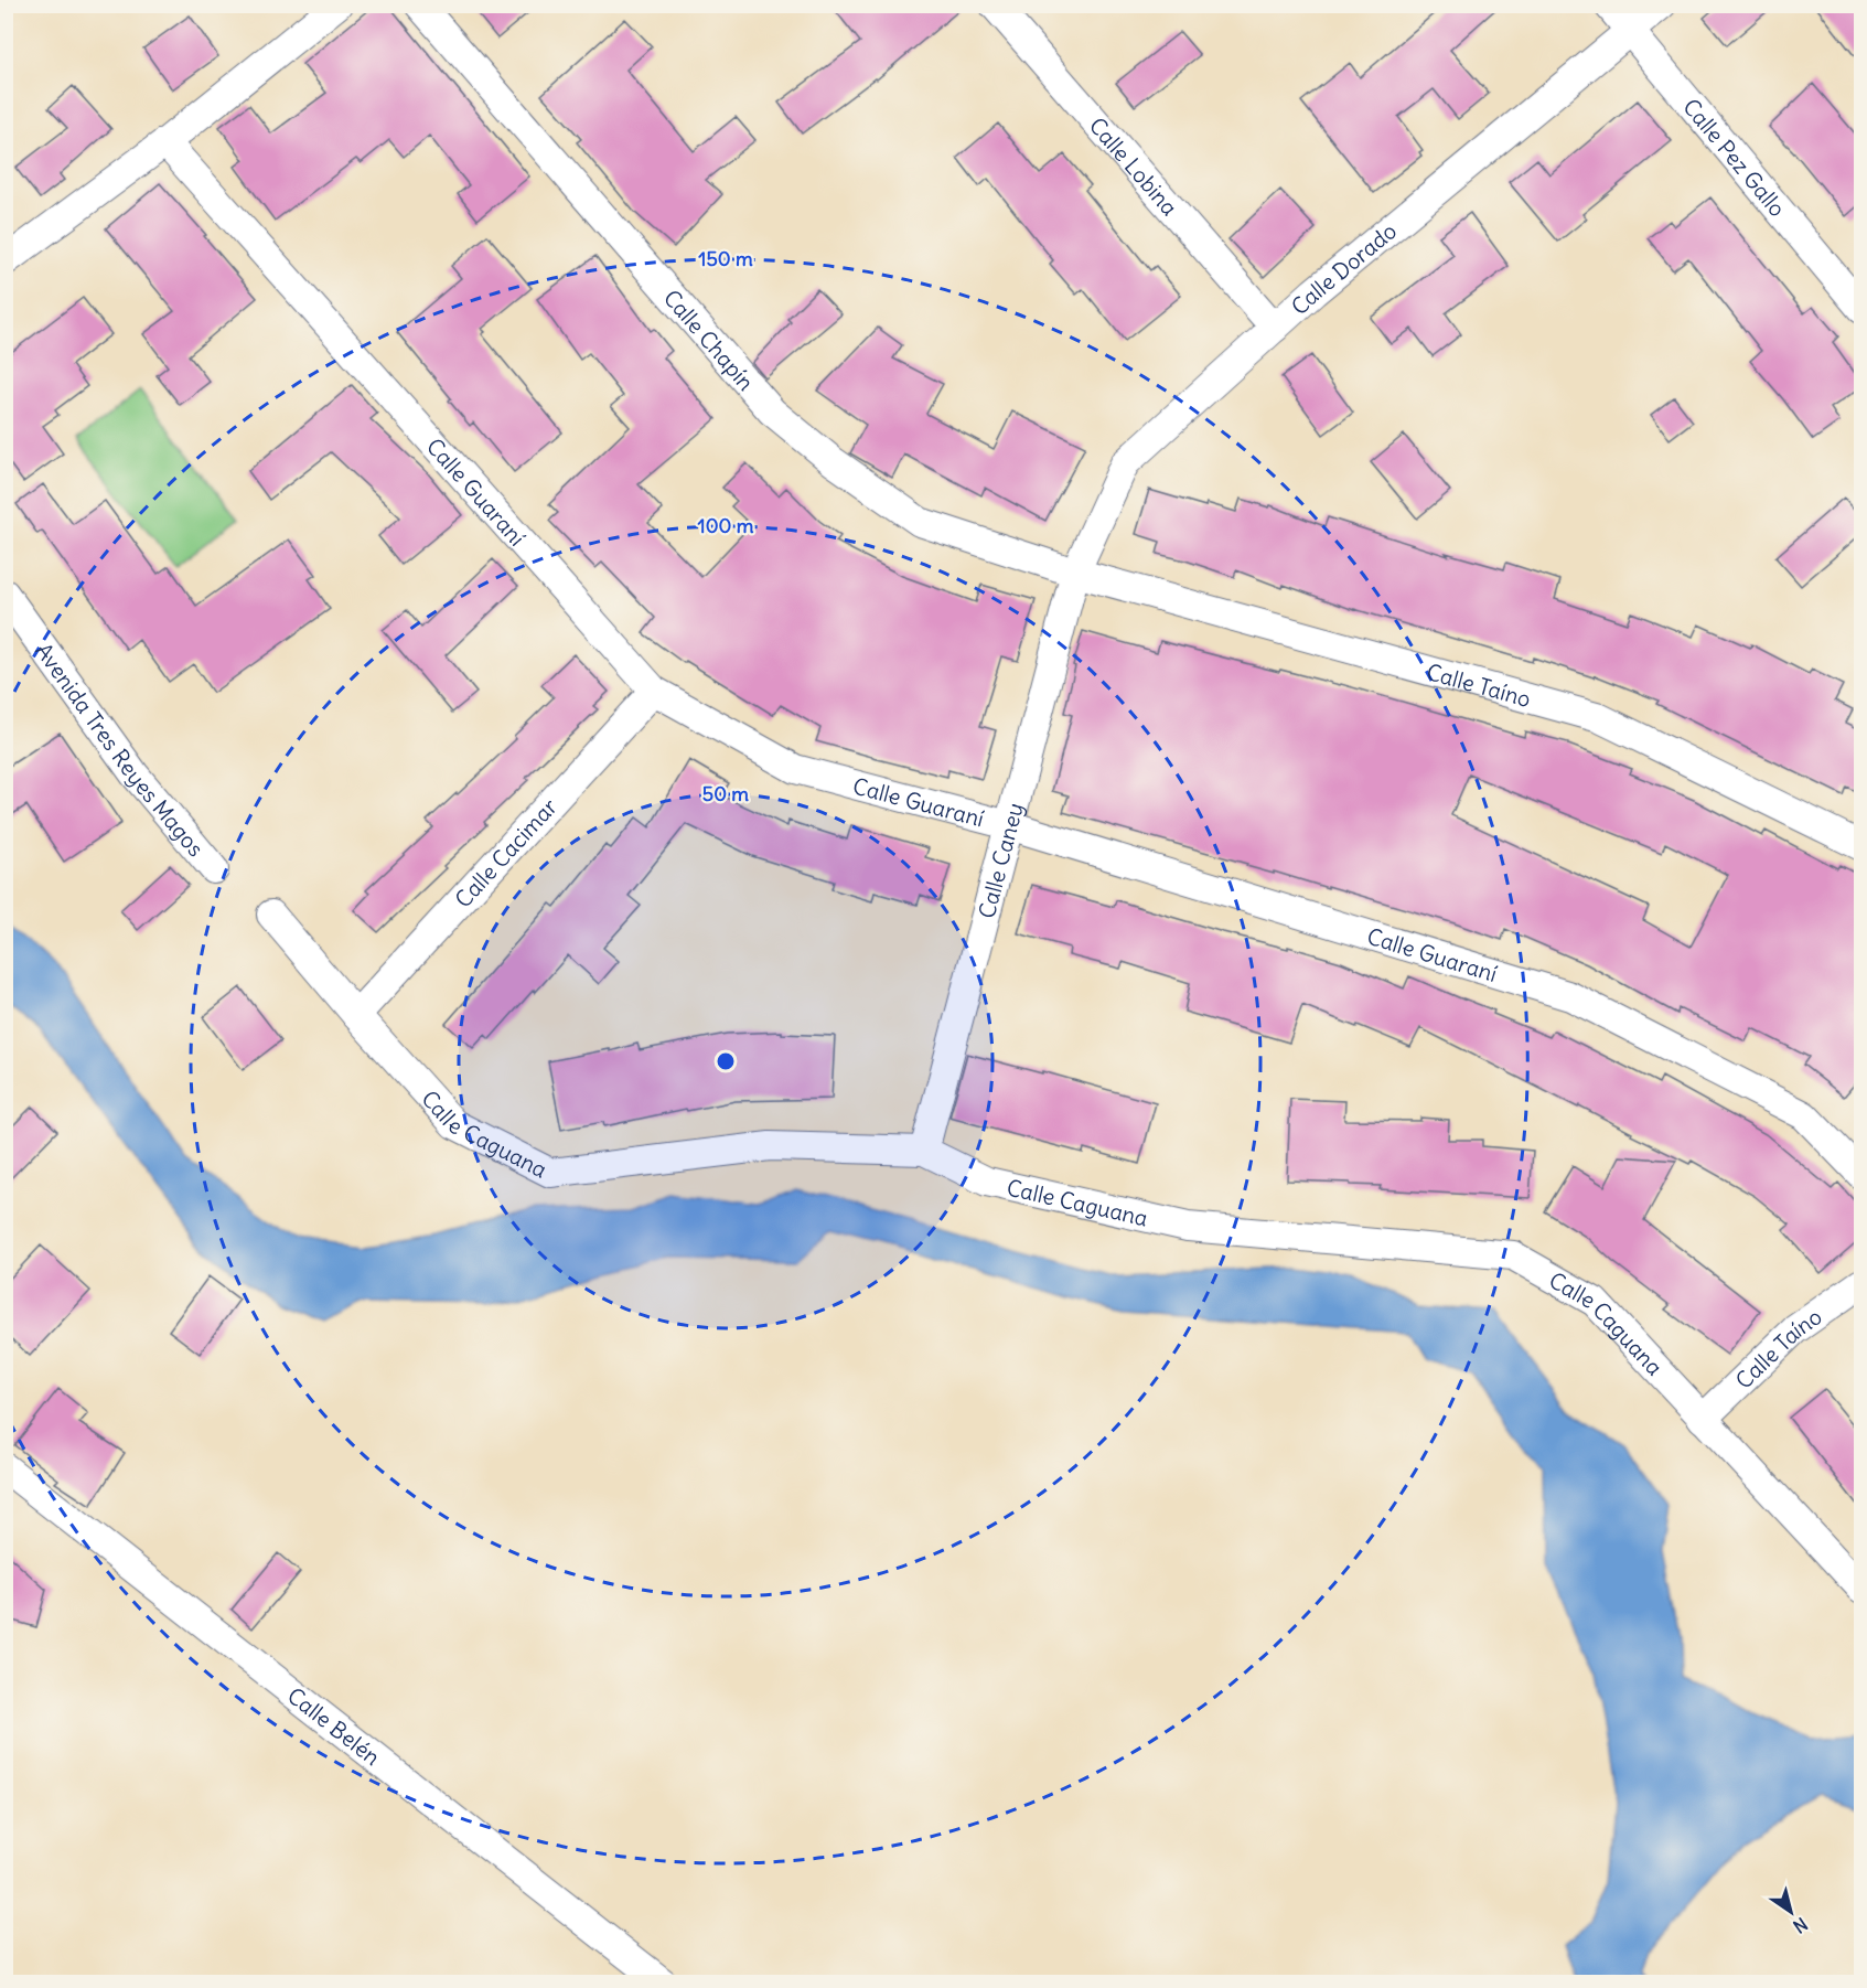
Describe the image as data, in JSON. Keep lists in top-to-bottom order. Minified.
{"streets":{"street":["Calle Pez Gallo","Calle Lobina","Calle Dorado","Calle Chapín","Calle Guaraní","Calle Taíno","Avenida Tres Reyes Magos","Calle Cacimar","Calle Caney","Calle Caguana","Calle Belén"]},"crossings":[["Calle Pez Gallo","Calle Dorado"],["Calle Lobina","Calle Dorado"],["Calle Dorado","Calle Chapín"],["Calle Dorado","Calle Taíno"],["Calle Dorado","Calle Caney"],["Calle Chapín","Calle Taíno"],["Calle Chapín","Calle Caney"],["Calle Guaraní","Calle Cacimar"],["Calle Guaraní","Calle Caney"],["Calle Taíno","Calle Caney"],["Calle Taíno","Calle Caguana"],["Calle Cacimar","Calle Caguana"],["Calle Caney","Calle Caguana"]],"north":"bottom right","rings":["150 m","100 m","50 m"]}
